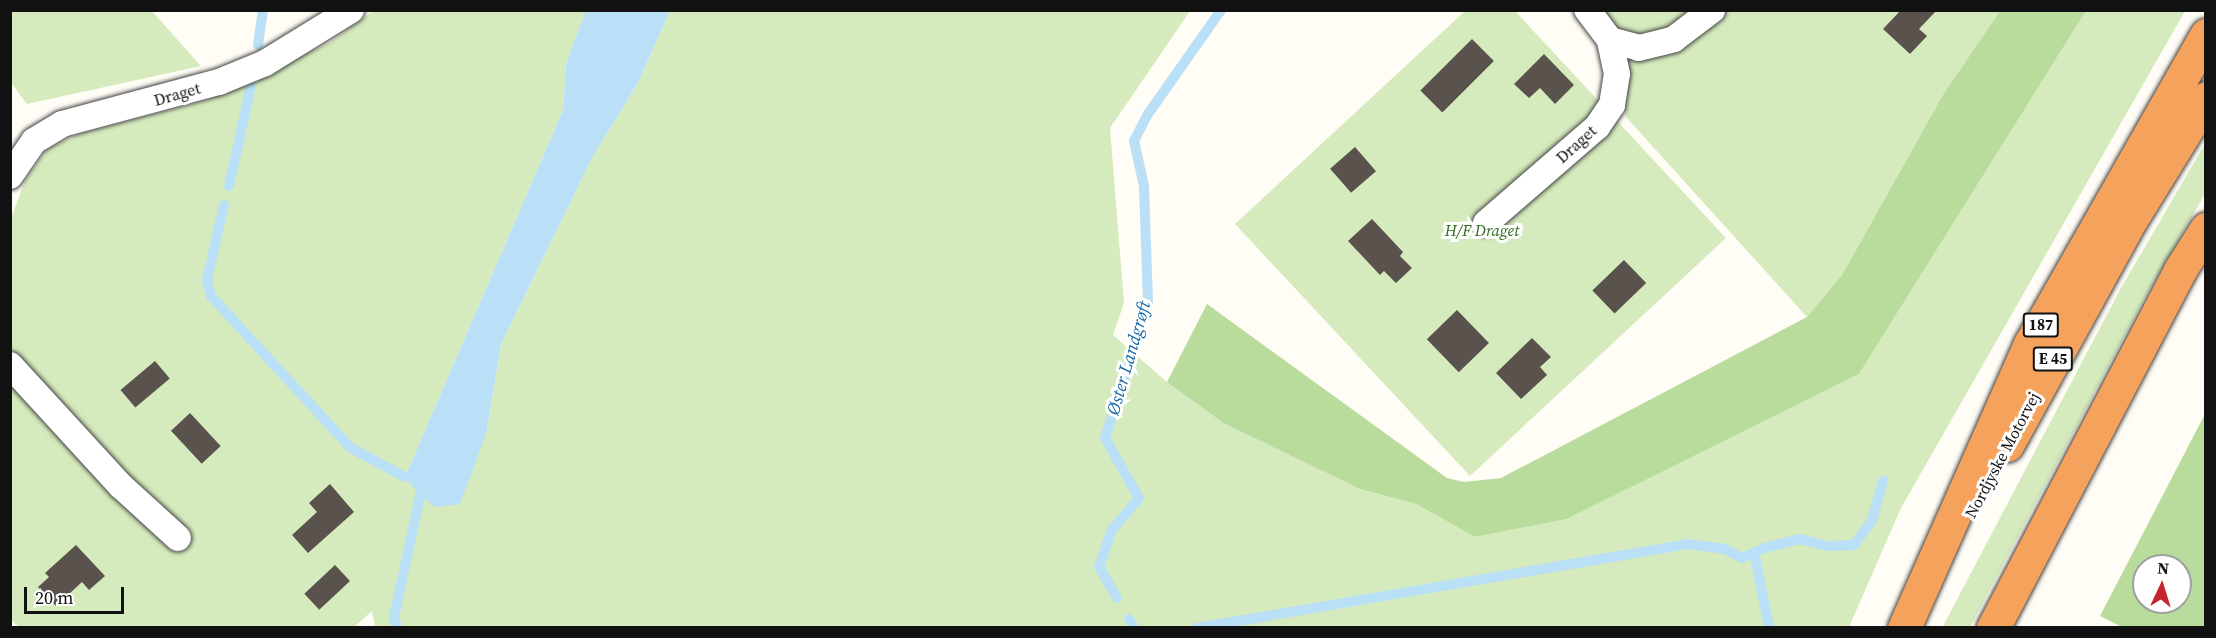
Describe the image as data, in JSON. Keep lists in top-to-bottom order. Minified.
{"streets":{"highway":["187","E 45","Nordjyske Motorvej"],"street":["Draget"]},"water":["Øster Landgrøft"],"parks":["H/F Draget"],"scale_bar":"20 m","north":"top"}
